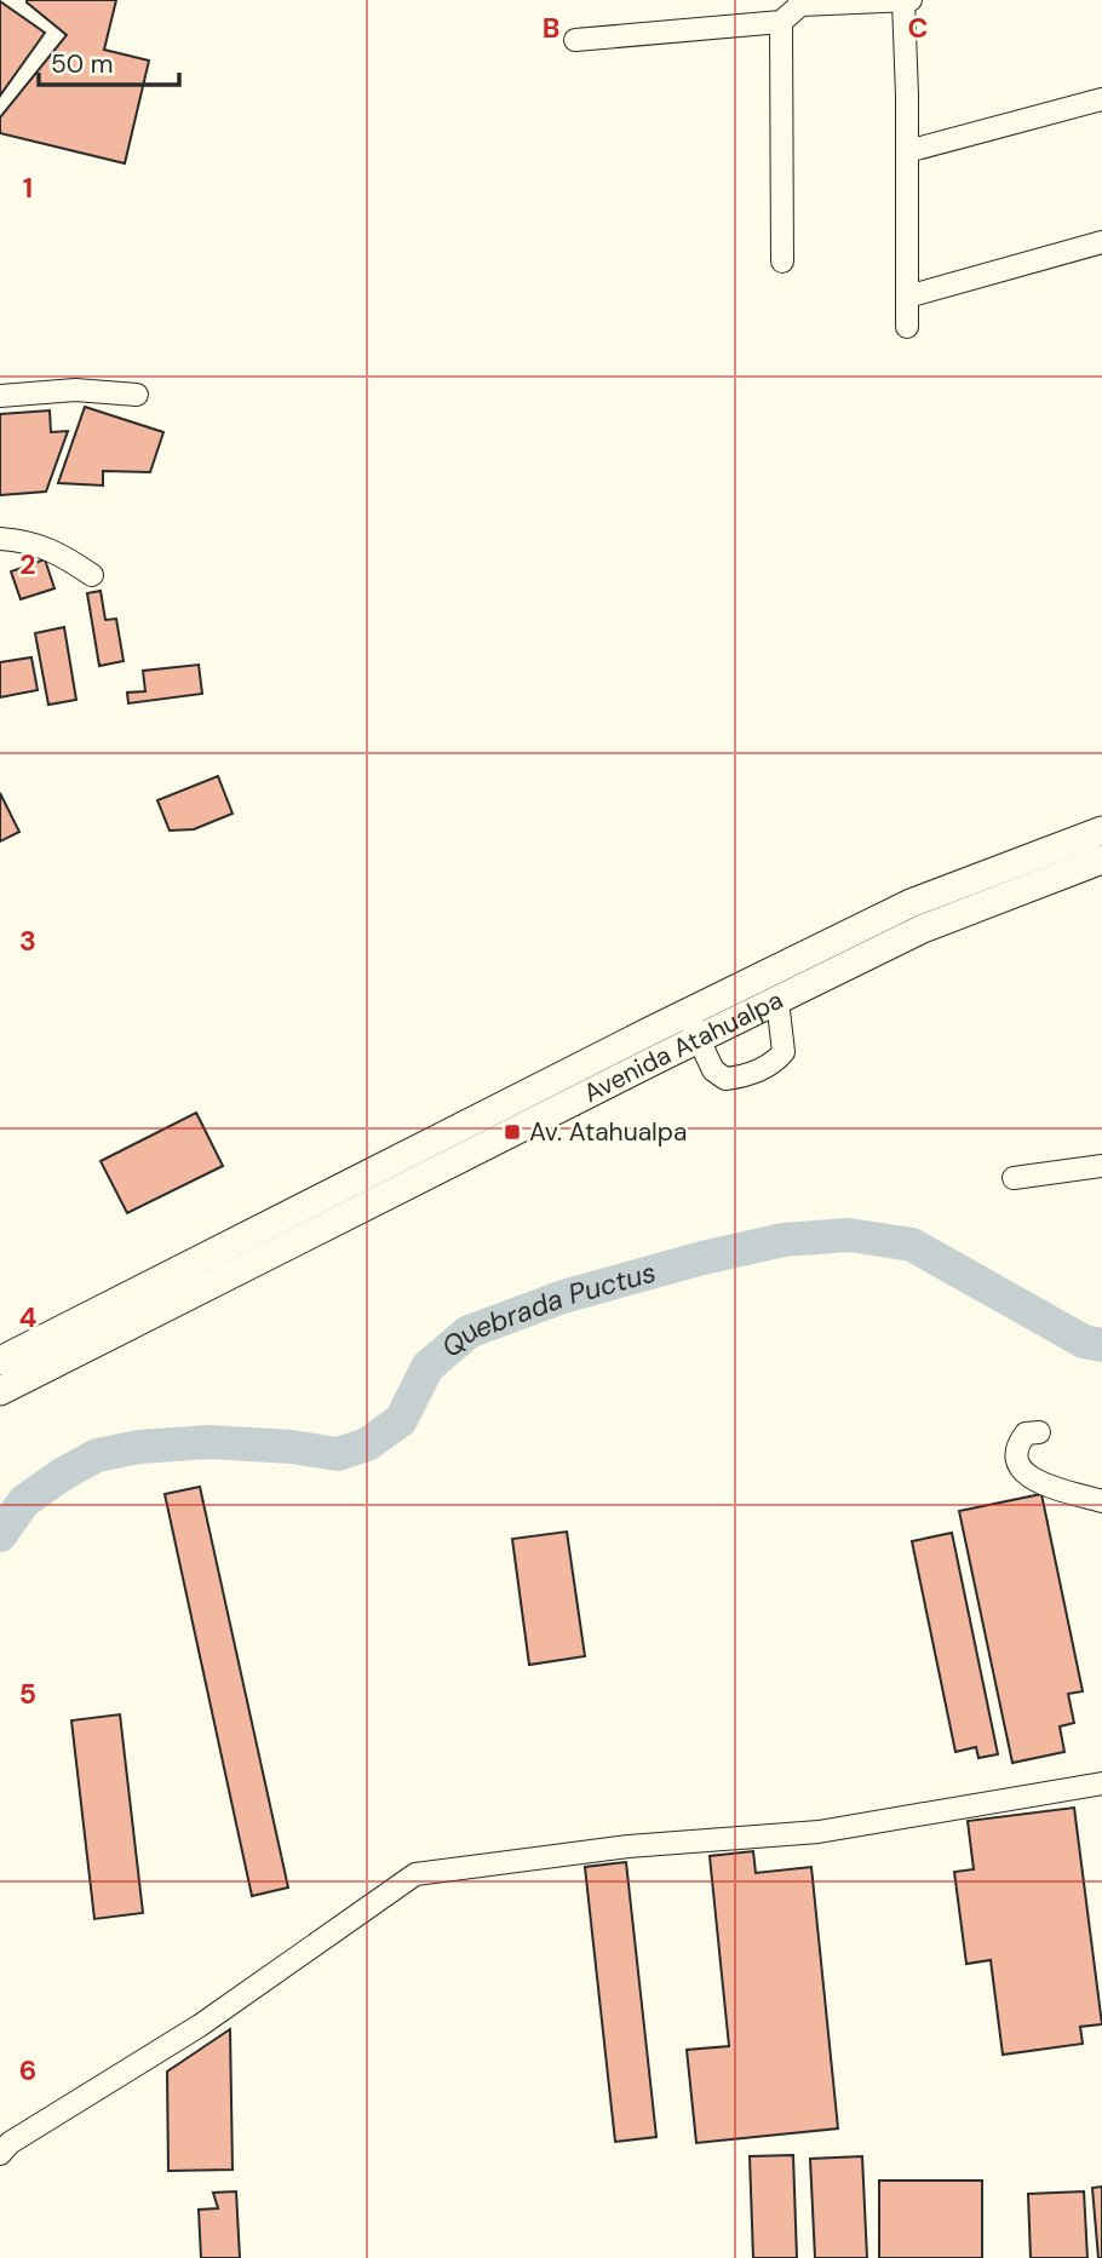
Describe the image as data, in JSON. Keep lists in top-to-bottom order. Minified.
{"streets":{"main road":["Avenida Atahualpa"]},"water":["Quebrada Puctus"],"places":{"transit":["Av. Atahualpa"]},"scale_bar":"50 m","grid":{"columns":["B","C"],"rows":["1","2","3","4","5","6"]}}
